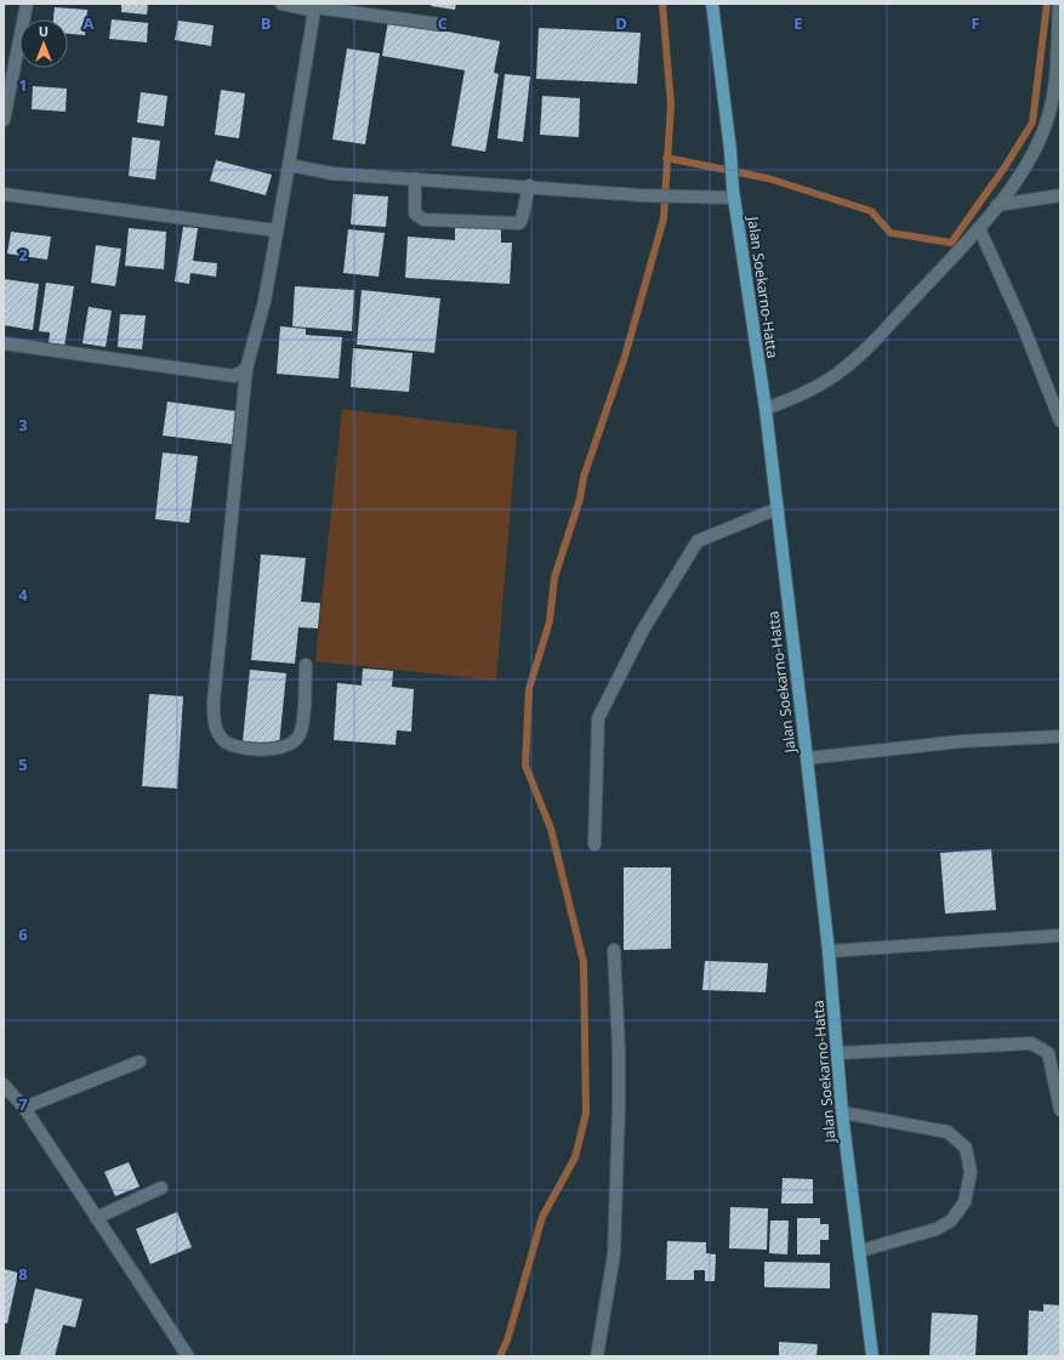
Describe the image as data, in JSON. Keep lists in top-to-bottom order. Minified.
{"streets":{"main road":["Jalan Soekarno-Hatta"]},"north":"top","grid":{"columns":["A","B","C","D","E","F"],"rows":["1","2","3","4","5","6","7","8"]}}
